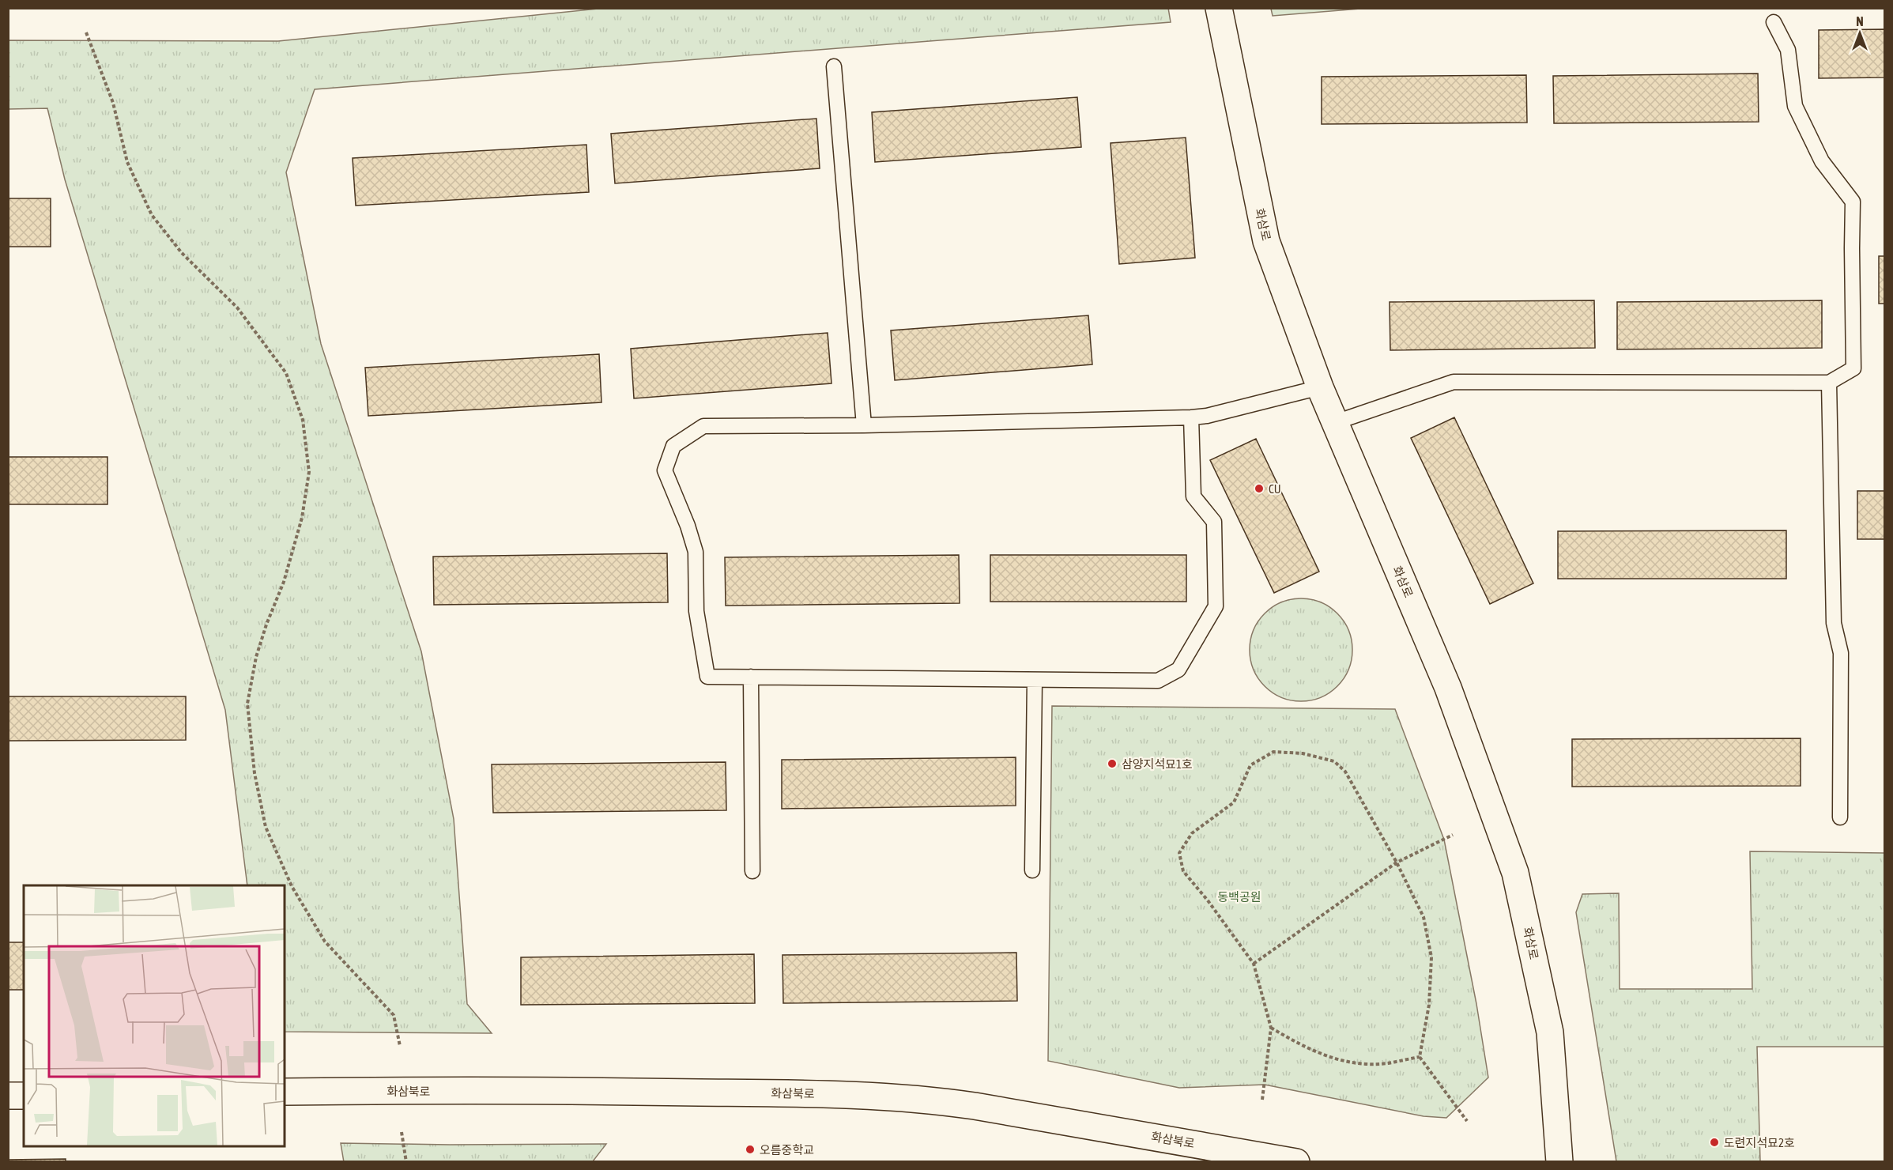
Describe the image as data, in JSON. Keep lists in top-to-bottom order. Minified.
{"streets":{"street":["화삼로","화삼북로"]},"parks":["동백공원"],"places":["CU","삼양지석묘1호","도련지석묘2호","오름중학교"],"north":"top"}
